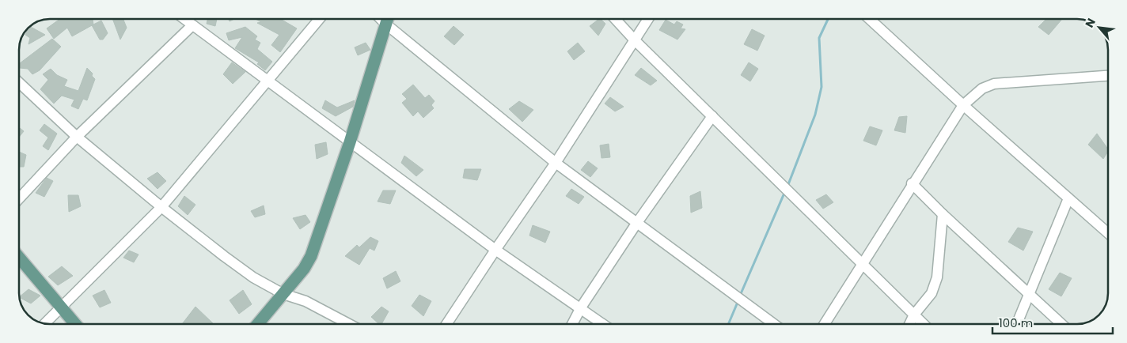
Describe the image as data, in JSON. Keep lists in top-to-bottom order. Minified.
{"scale_bar":"100 m","north":"top left"}
